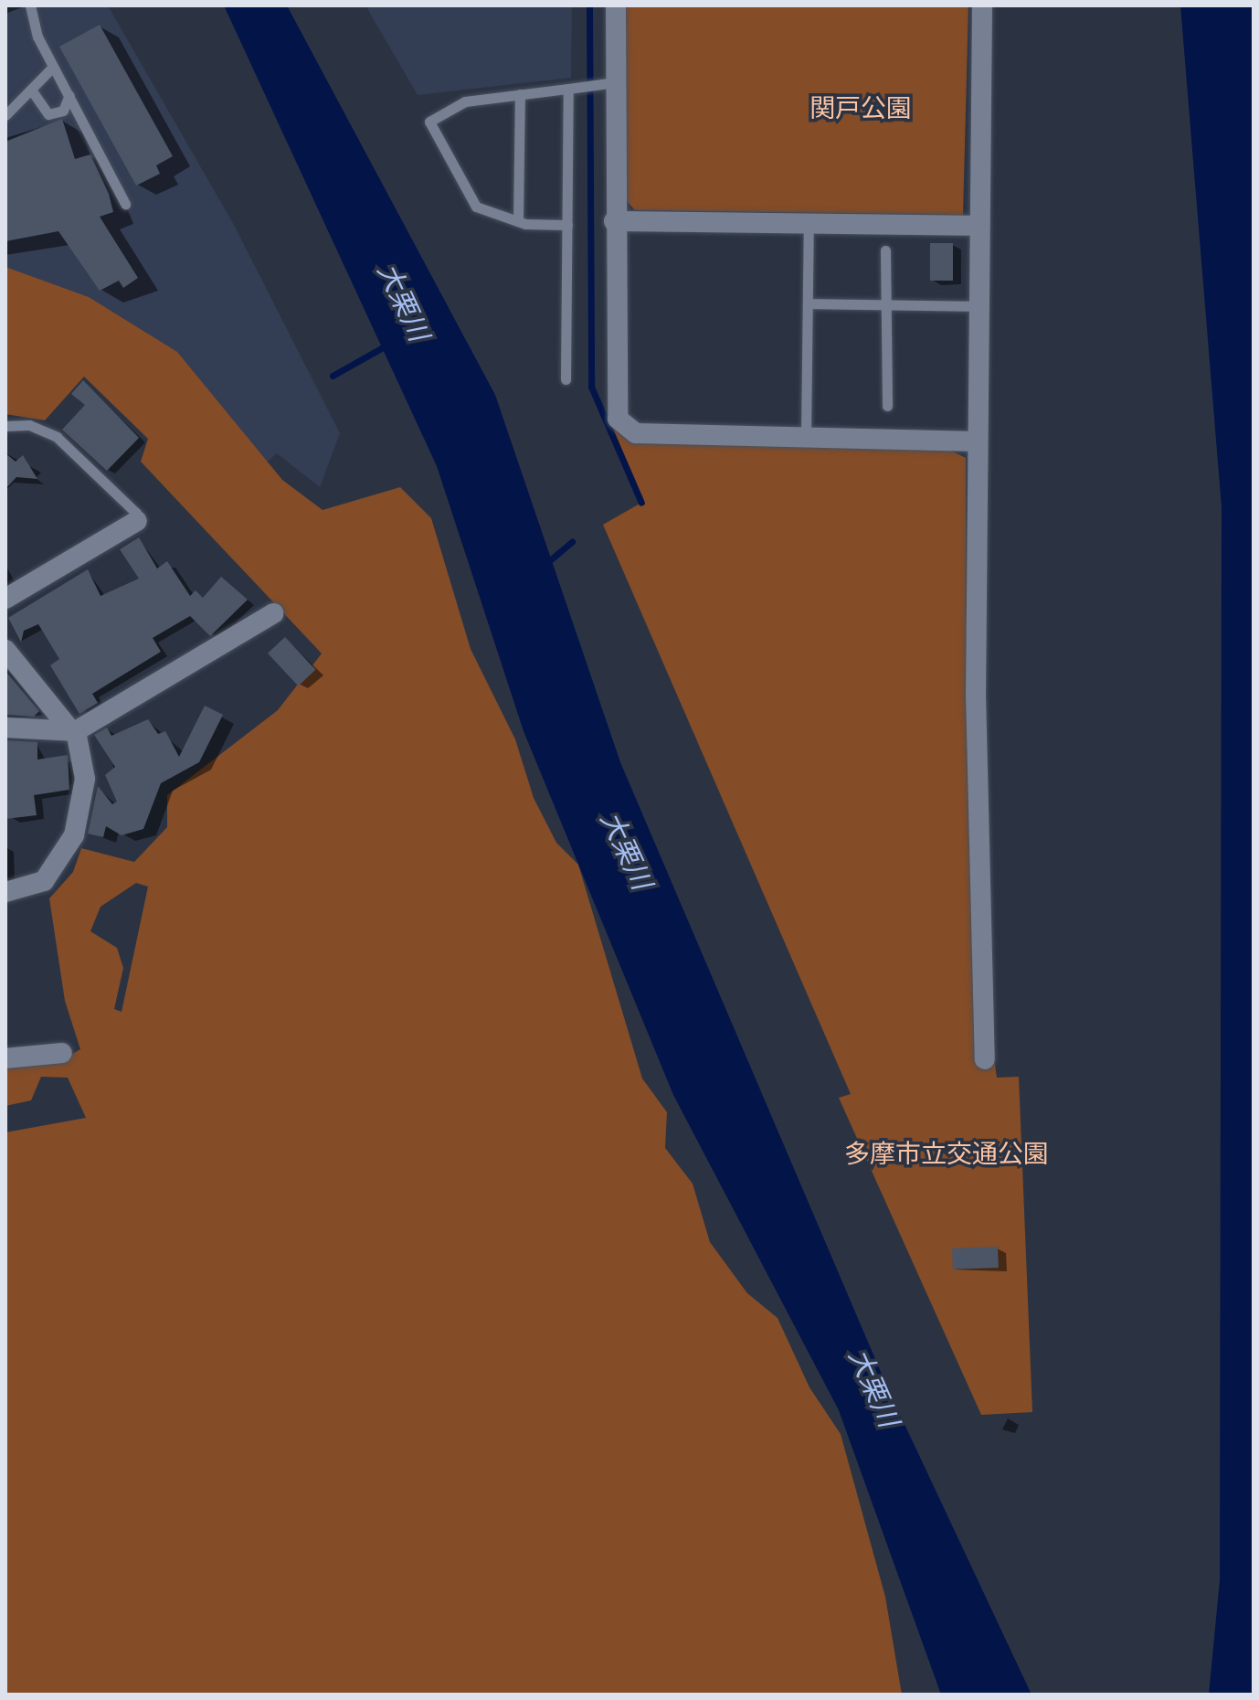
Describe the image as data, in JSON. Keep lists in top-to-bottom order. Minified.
{"water":["大栗川"],"parks":["関戸公園","多摩市立交通公園"]}
